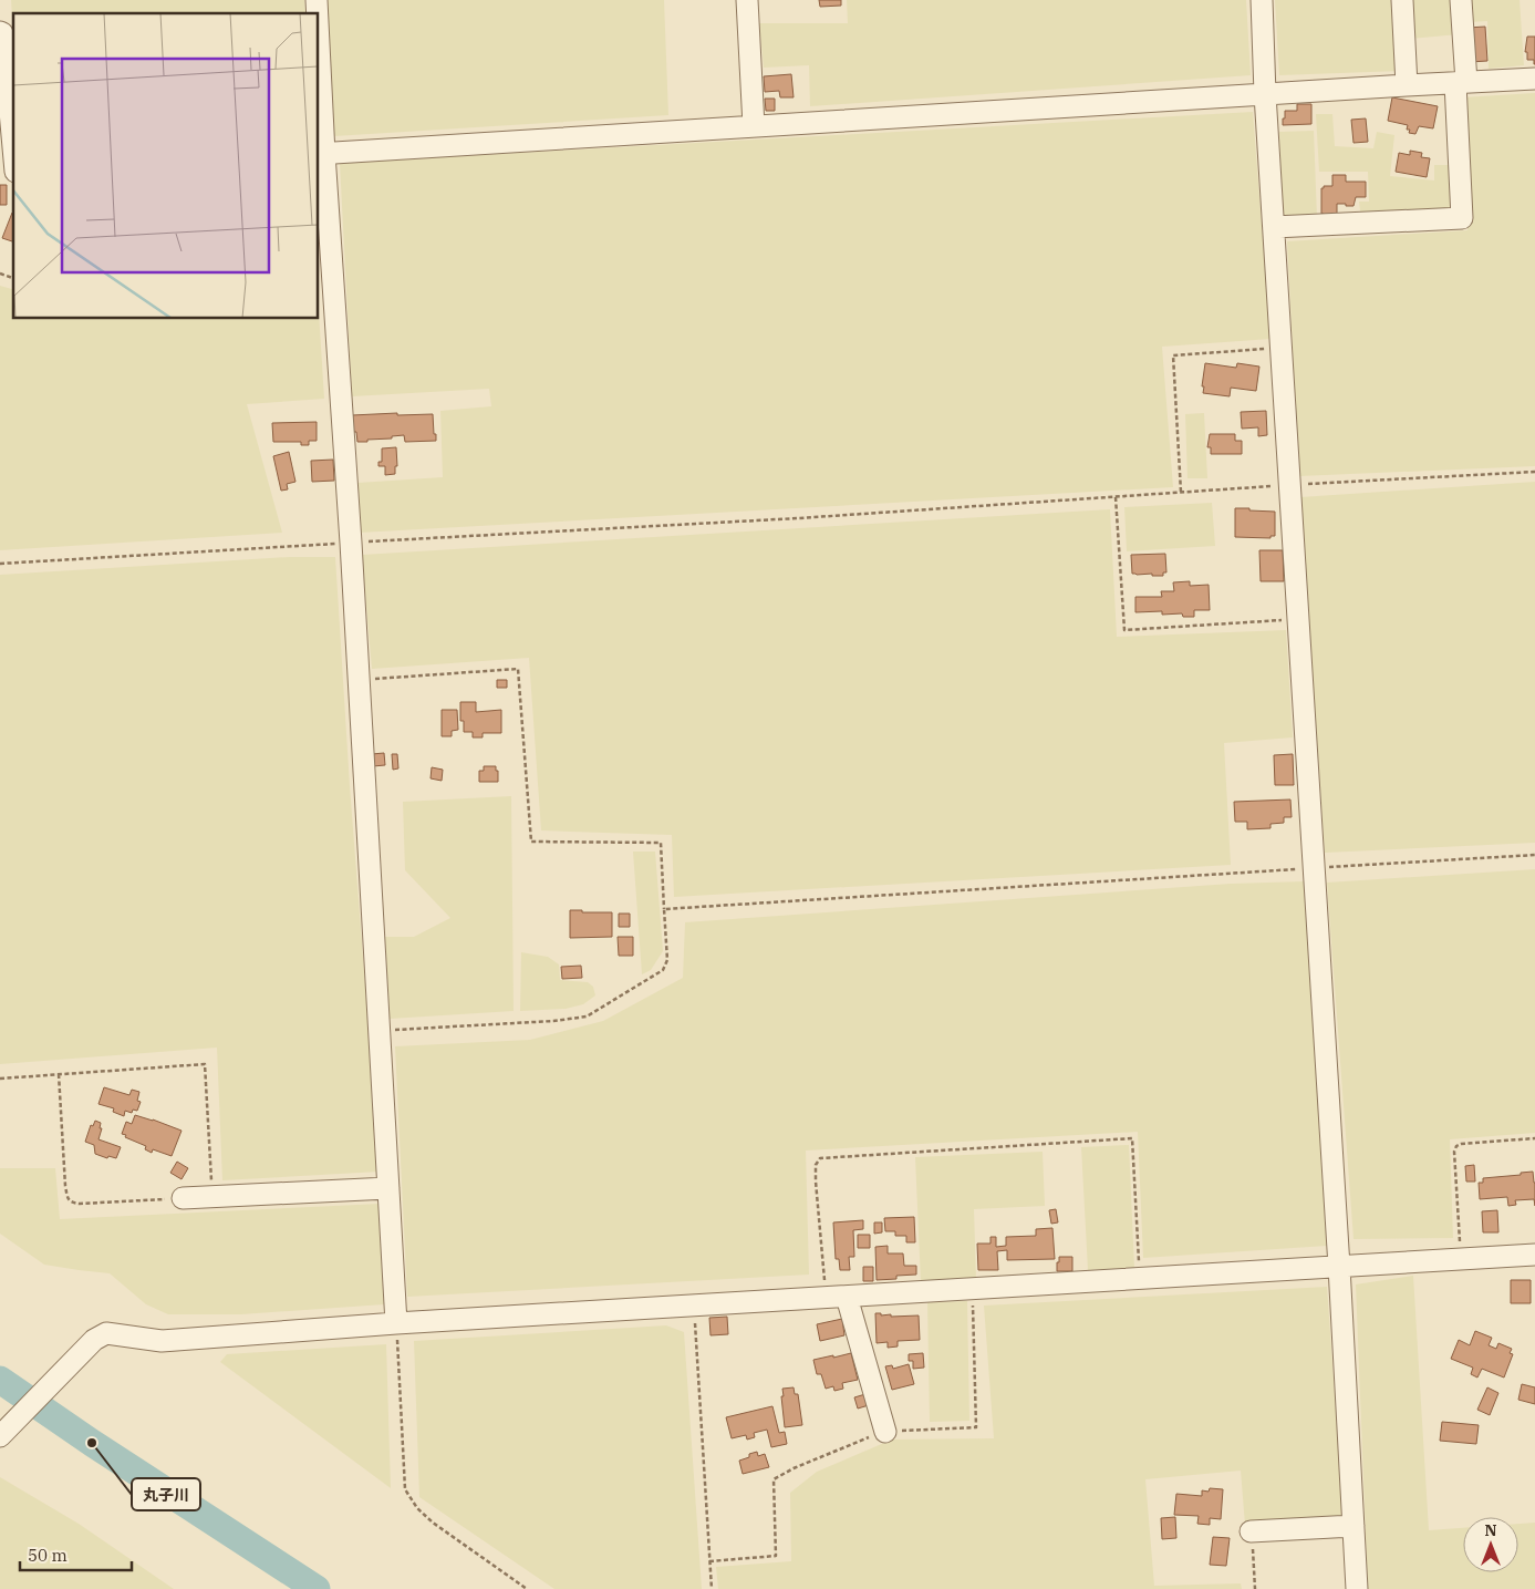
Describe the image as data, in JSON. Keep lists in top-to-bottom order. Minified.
{"places":["丸子川"],"scale_bar":"50 m","north":"top"}
